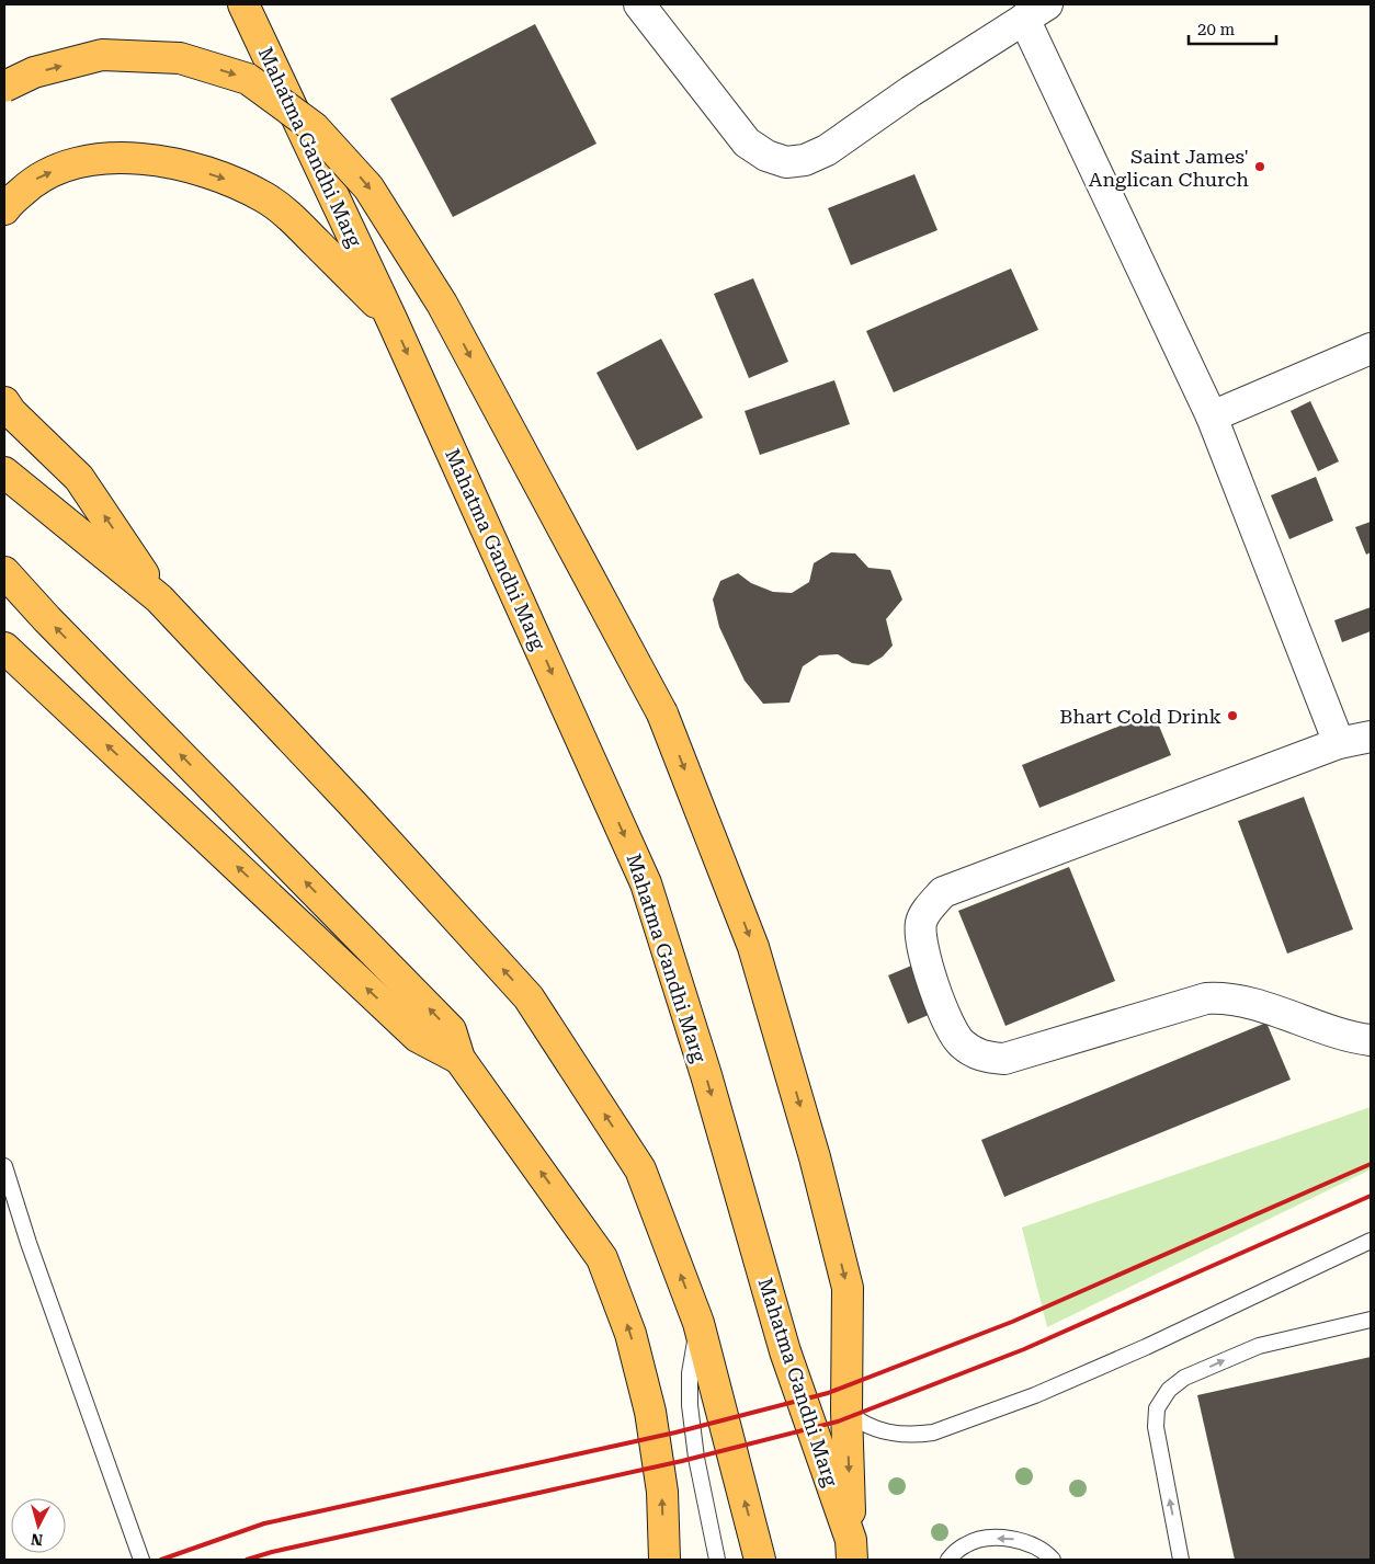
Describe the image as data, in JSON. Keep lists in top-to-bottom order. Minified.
{"streets":{"highway":["Mahatma Gandhi Marg"]},"places":["Saint James' Anglican Church","Bhart Cold Drink"],"scale_bar":"20 m","north":"bottom"}
